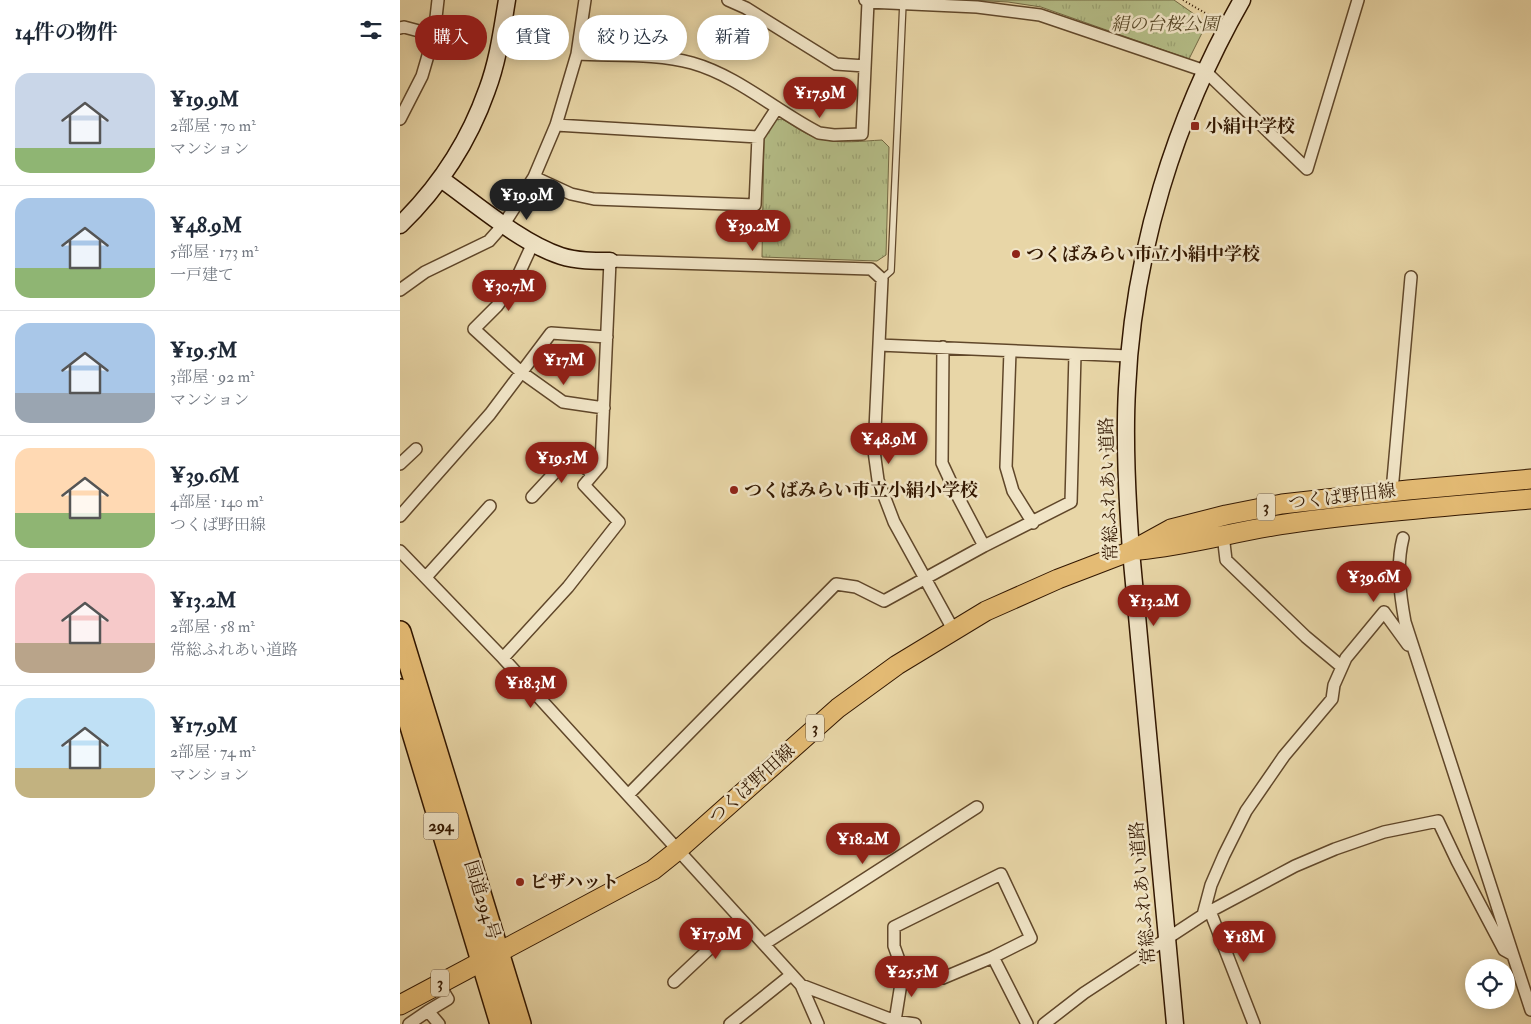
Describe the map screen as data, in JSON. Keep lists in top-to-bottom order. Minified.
{"streets":{"highway":["294","国道294号"],"main road":["つくば野田線","3"],"street":["常総ふれあい道路"]},"crossings":[["常総ふれあい道路","つくば野田線"],["つくば野田線","国道294号"]],"parks":["絹の台桜公園"],"places":{"transit":["小絹中学校"],"other":["つくばみらい市立小絹中学校","つくばみらい市立小絹小学校","ピザハット"]},"page":{"heading":"14件の物件","chip":["購入","賃貸","絞り込み","新着"],"list":[{"name":"¥19.9M","note":"2部屋 · 70 m² · マンション"},{"name":"¥48.9M","note":"5部屋 · 173 m² · 一戸建て"},{"name":"¥19.5M","note":"3部屋 · 92 m² · マンション"},{"name":"¥39.6M","note":"4部屋 · 140 m² · つくば野田線"},{"name":"¥13.2M","note":"2部屋 · 58 m² · 常総ふれあい道路"},{"name":"¥17.9M","note":"2部屋 · 74 m² · マンション"}],"price":["¥17.9M","¥19.9M","¥39.2M","¥30.7M","¥17M","¥48.9M","¥19.5M","¥39.6M","¥13.2M","¥18.3M","¥18.2M","¥17.9M","¥18M","¥25.5M"]}}
